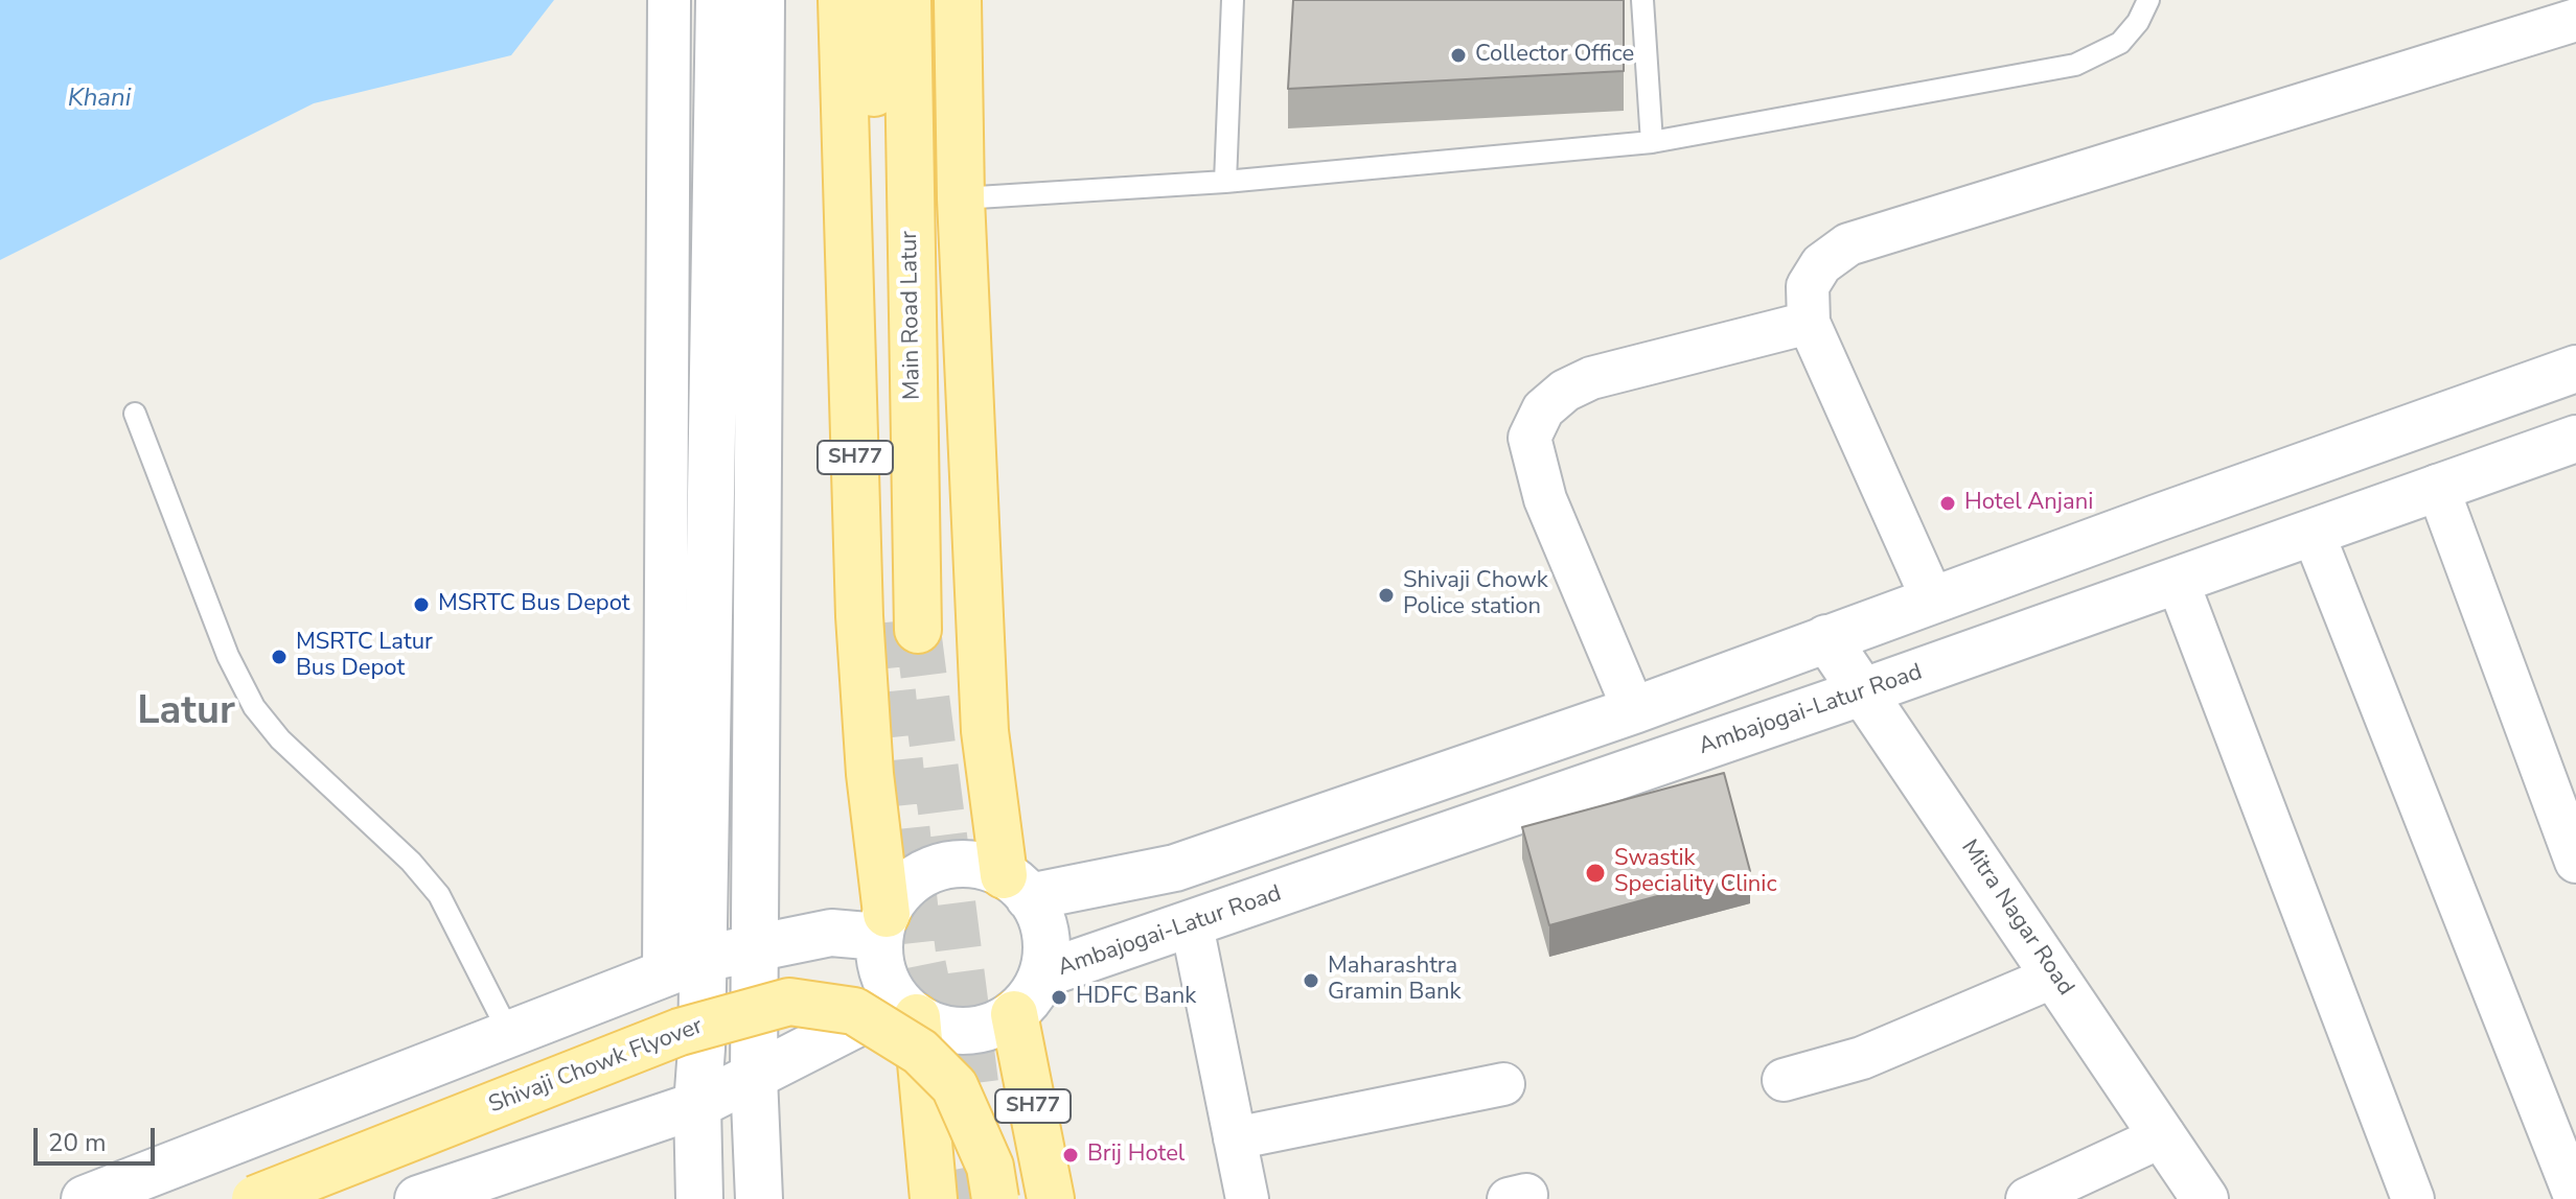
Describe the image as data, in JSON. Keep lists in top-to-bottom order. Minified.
{"streets":{"main road":["Main Road Latur","SH77","Ambajogai-Latur Road","Mitra Nagar Road","Shivaji Chowk Flyover"]},"crossings":[["SH77","Ambajogai-Latur Road"],["Ambajogai-Latur Road","Mitra Nagar Road"]],"districts":["Latur"],"water":["Khani"],"places":["Collector Office","Hotel Anjani","Shivaji Chowk Police station","MSRTC Bus Depot","MSRTC Latur Bus Depot","Swastik Speciality Clinic","Maharashtra Gramin Bank","HDFC Bank","Brij Hotel"],"scale_bar":"20 m"}
